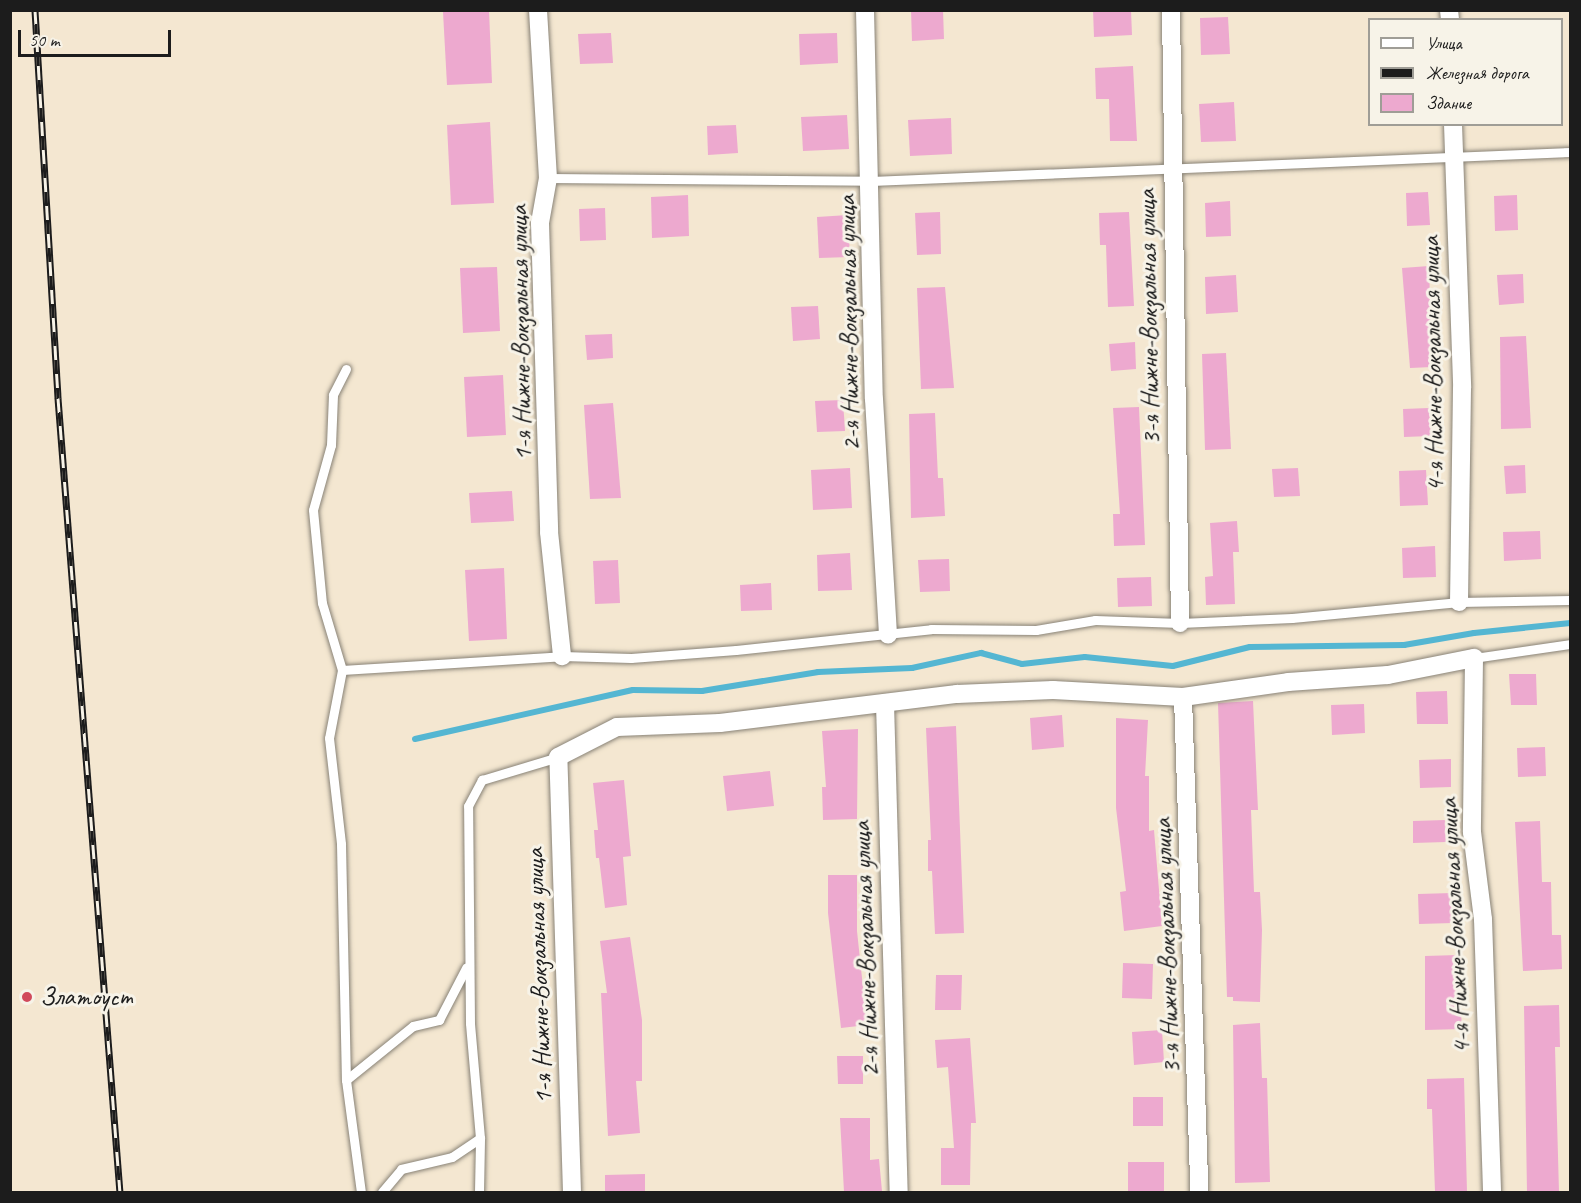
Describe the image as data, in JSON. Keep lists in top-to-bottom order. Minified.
{"streets":{"street":["3-я Нижне-Вокзальная улица","2-я Нижне-Вокзальная улица","1-я Нижне-Вокзальная улица","4-я Нижне-Вокзальная улица"]},"places":["Златоуст"],"legend":["Улица","Железная дорога","Здание"],"scale_bar":"50 m"}
